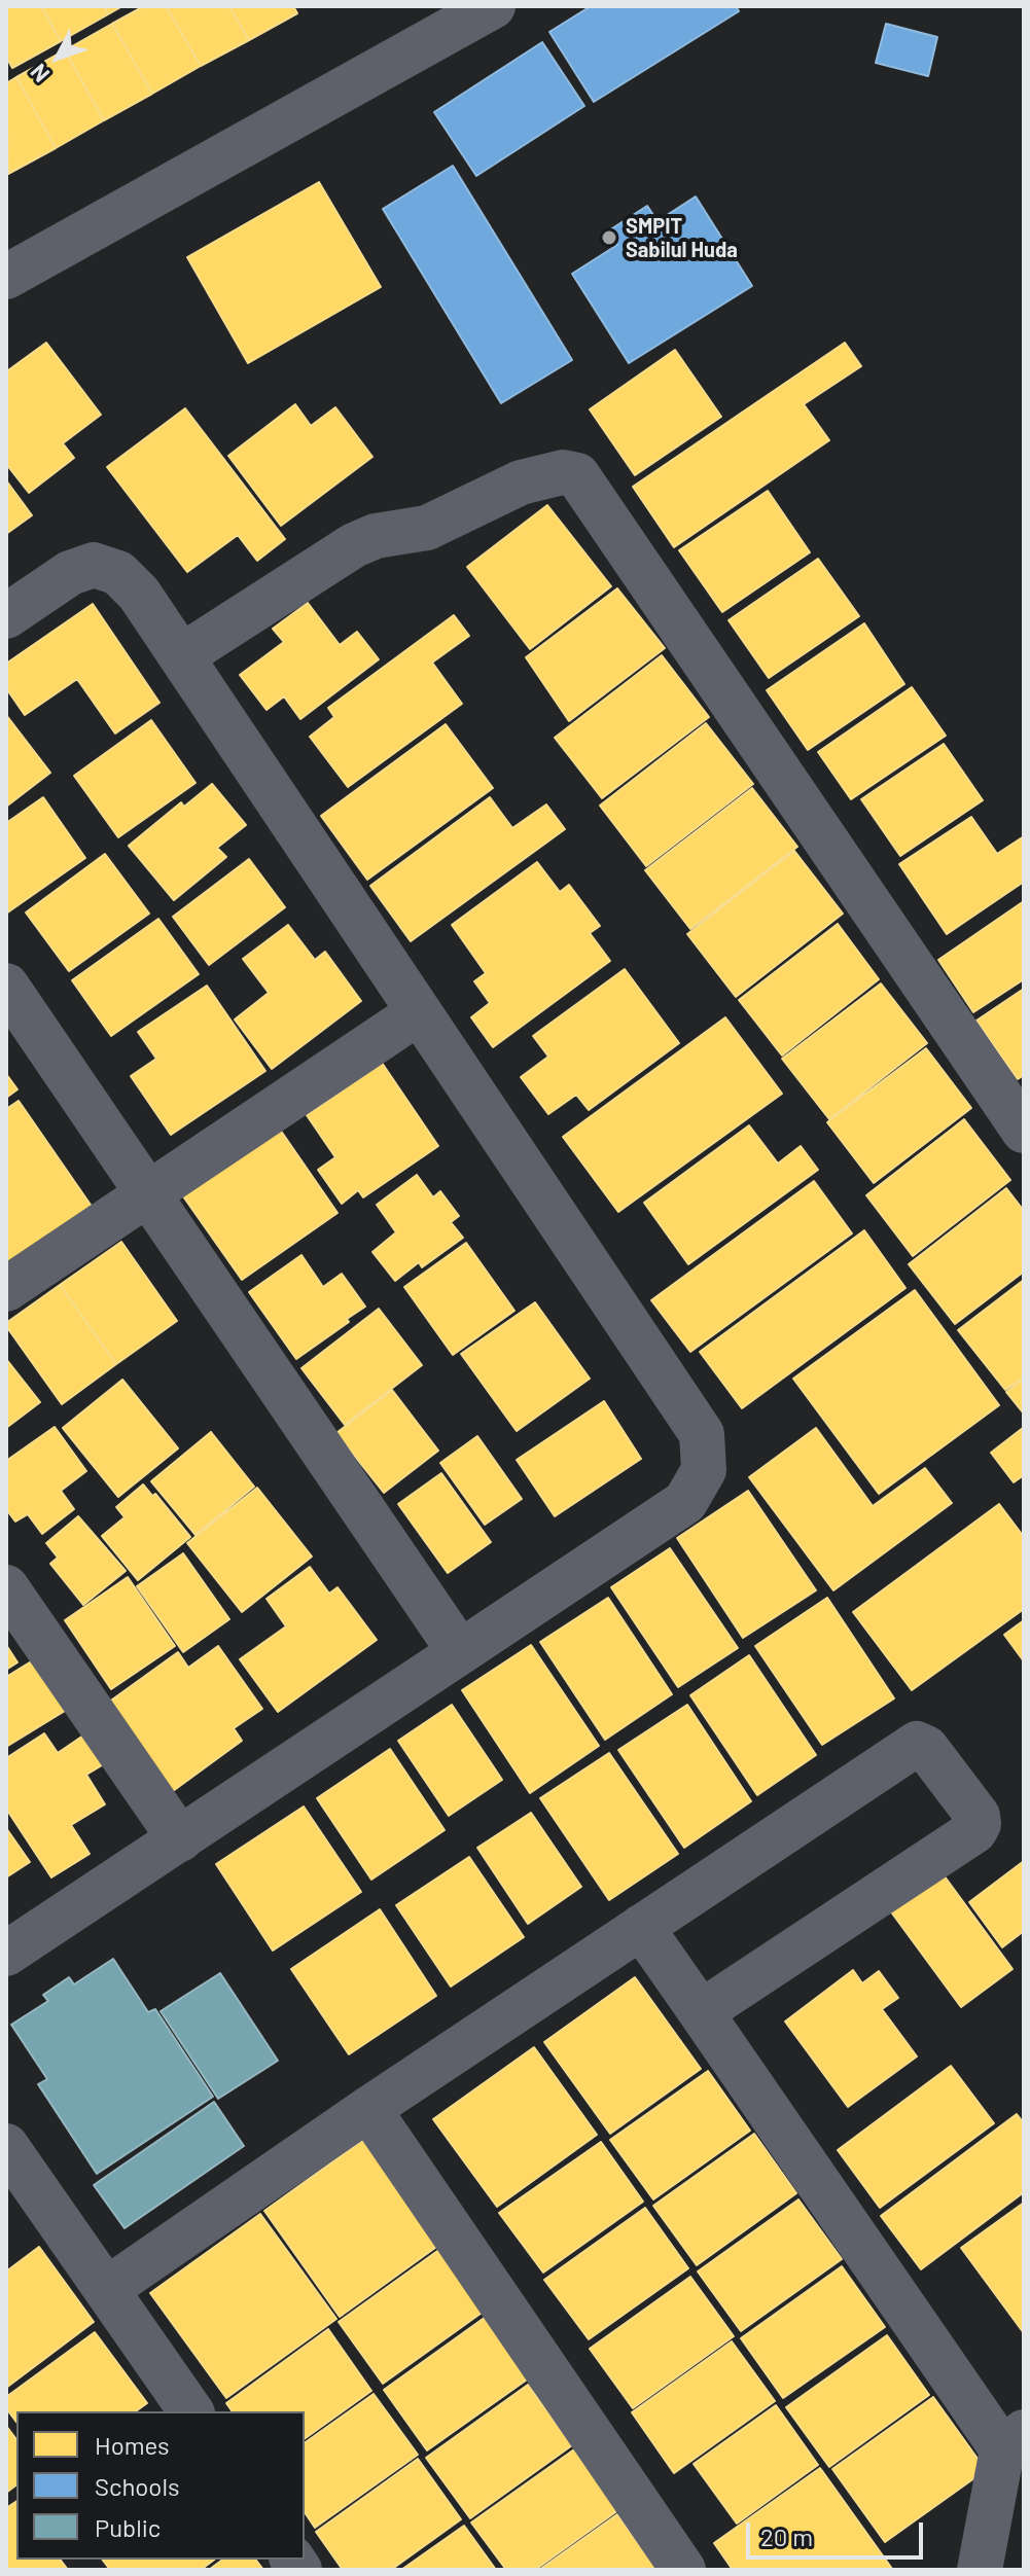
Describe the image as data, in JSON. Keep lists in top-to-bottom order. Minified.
{"places":["SMPIT Sabilul Huda"],"legend":["Homes","Schools","Public"],"scale_bar":"20 m","north":"bottom left"}
